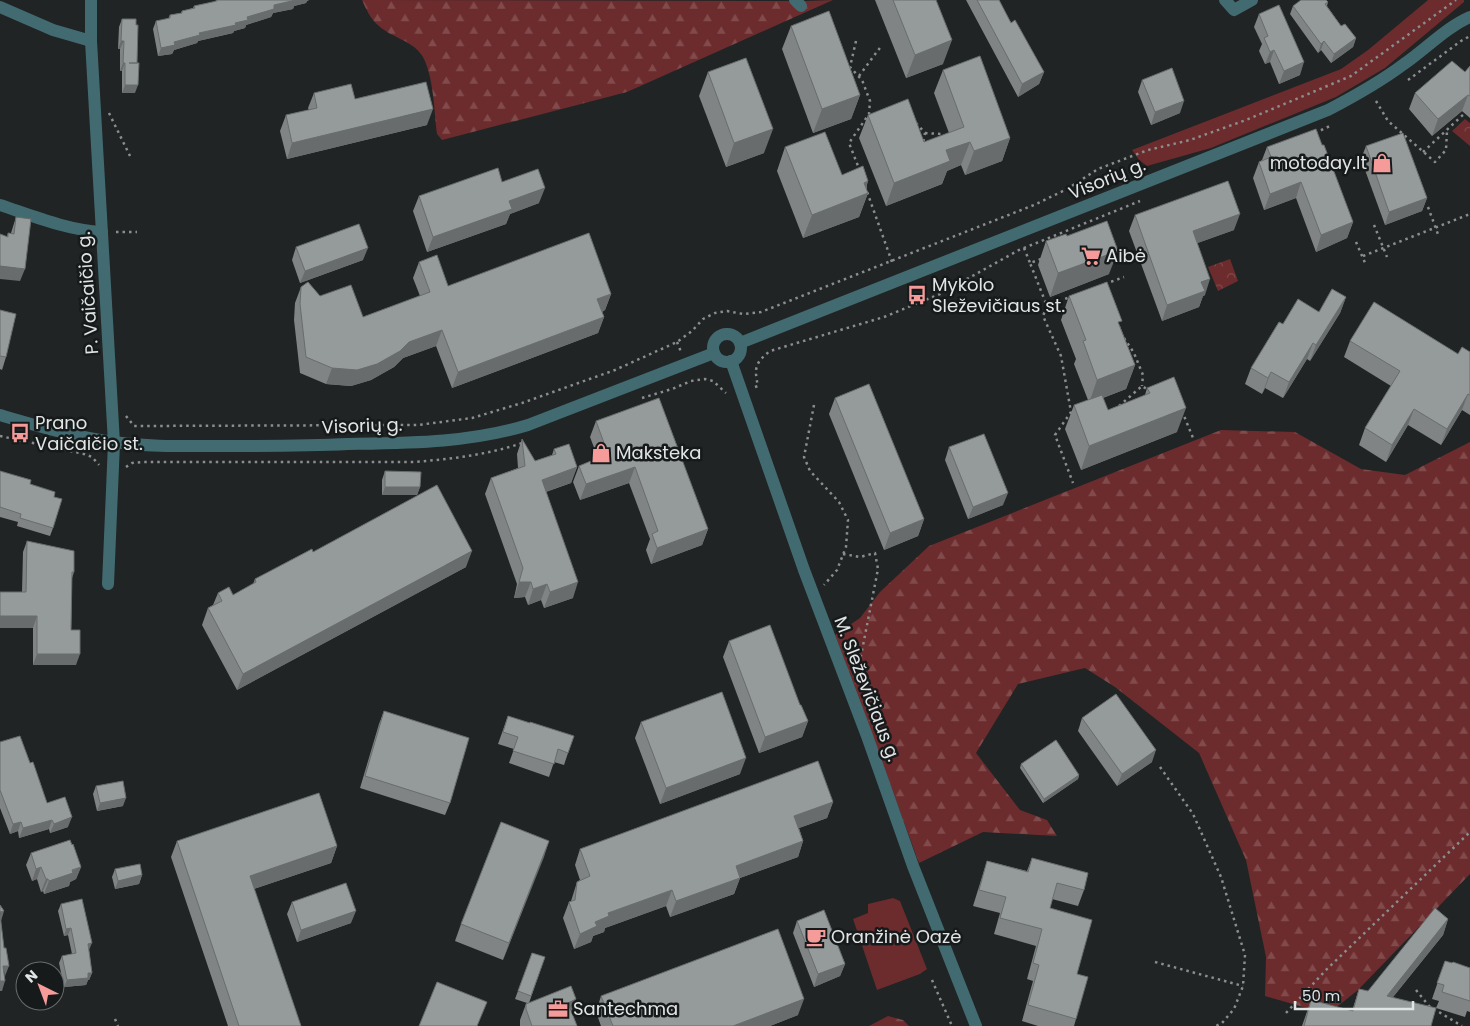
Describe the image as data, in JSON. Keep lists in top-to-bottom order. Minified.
{"streets":{"street":["Visorių g.","P. Vaičaičio g.","M. Sleževičiaus g."]},"crossings":[["Visorių g.","P. Vaičaičio g."],["Visorių g.","M. Sleževičiaus g."]],"places":{"shop":["motoday.lt","Maksteka"],"supermarket":["Aibė"],"bus stop":["Mykolo Sleževičiaus st.","Prano Vaičaičio st."],"cafe":["Oranžinė Oazė"],"office":["Santechma"]},"scale_bar":"50 m","north":"top left"}
